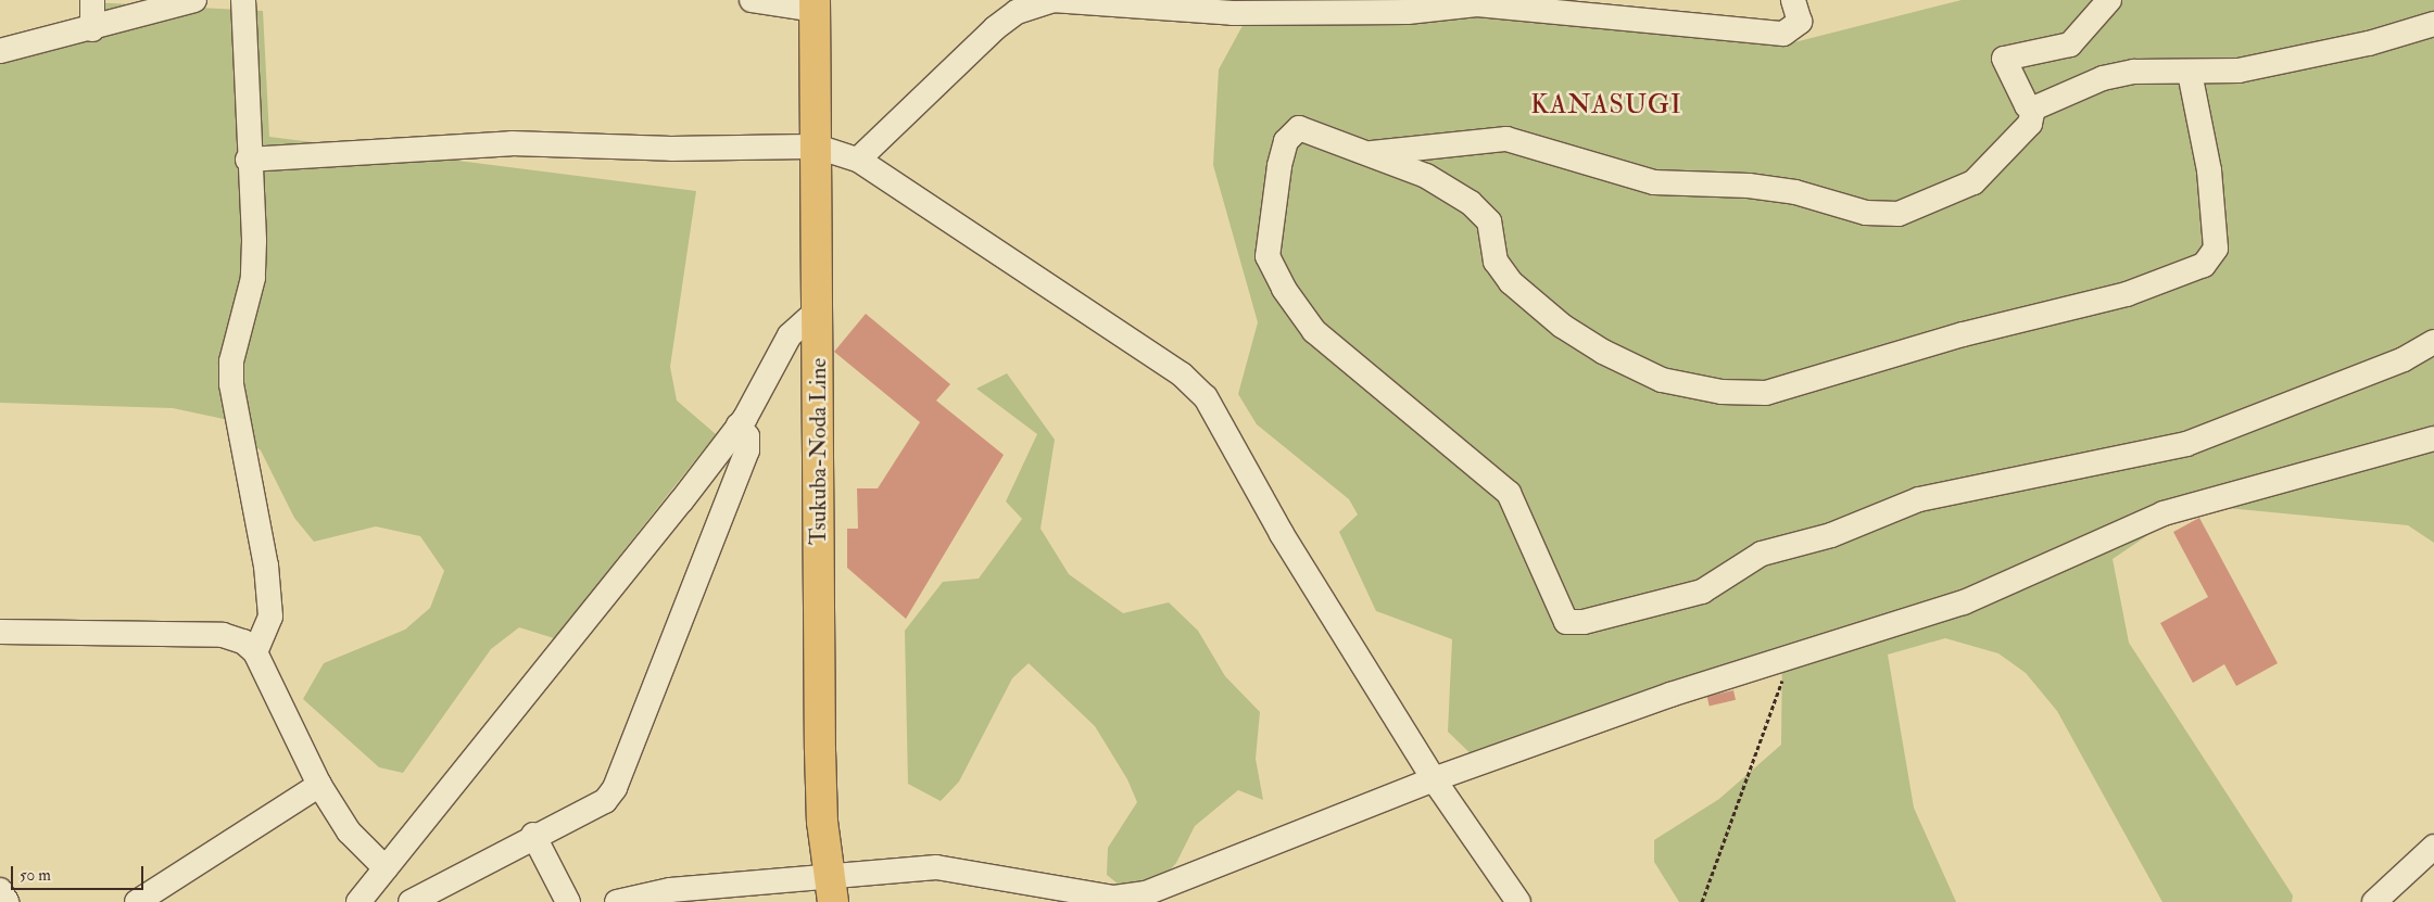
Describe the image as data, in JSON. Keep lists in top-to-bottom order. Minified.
{"streets":{"main road":["Tsukuba-Noda Line"]},"districts":["KANASUGI"],"scale_bar":"50 m"}
